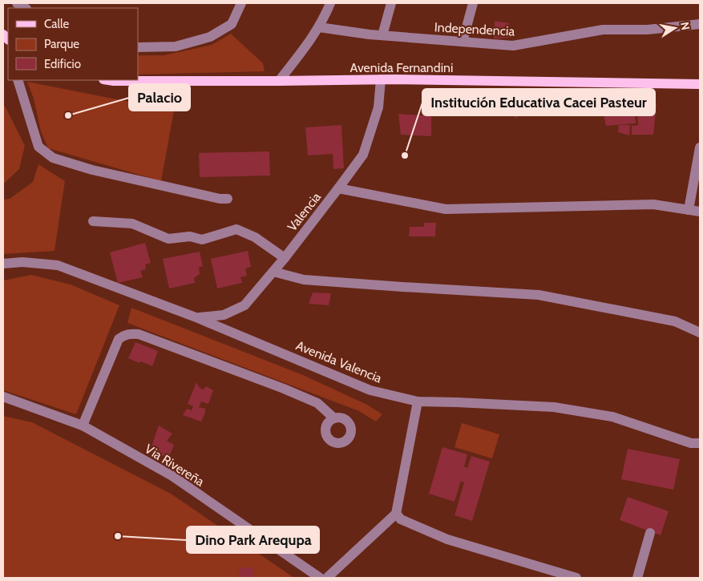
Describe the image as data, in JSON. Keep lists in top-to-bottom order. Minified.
{"streets":{"main road":["Avenida Fernandini"],"street":["Independencia","Valencia","Avenida Valencia","Via Rivereña"]},"crossings":[["Avenida Fernandini","Valencia"],["Valencia","Avenida Valencia"]],"places":["Palacio","Institución Educativa Cacei Pasteur","Dino Park Arequpa"],"legend":["Calle","Parque","Edificio"],"north":"right"}
